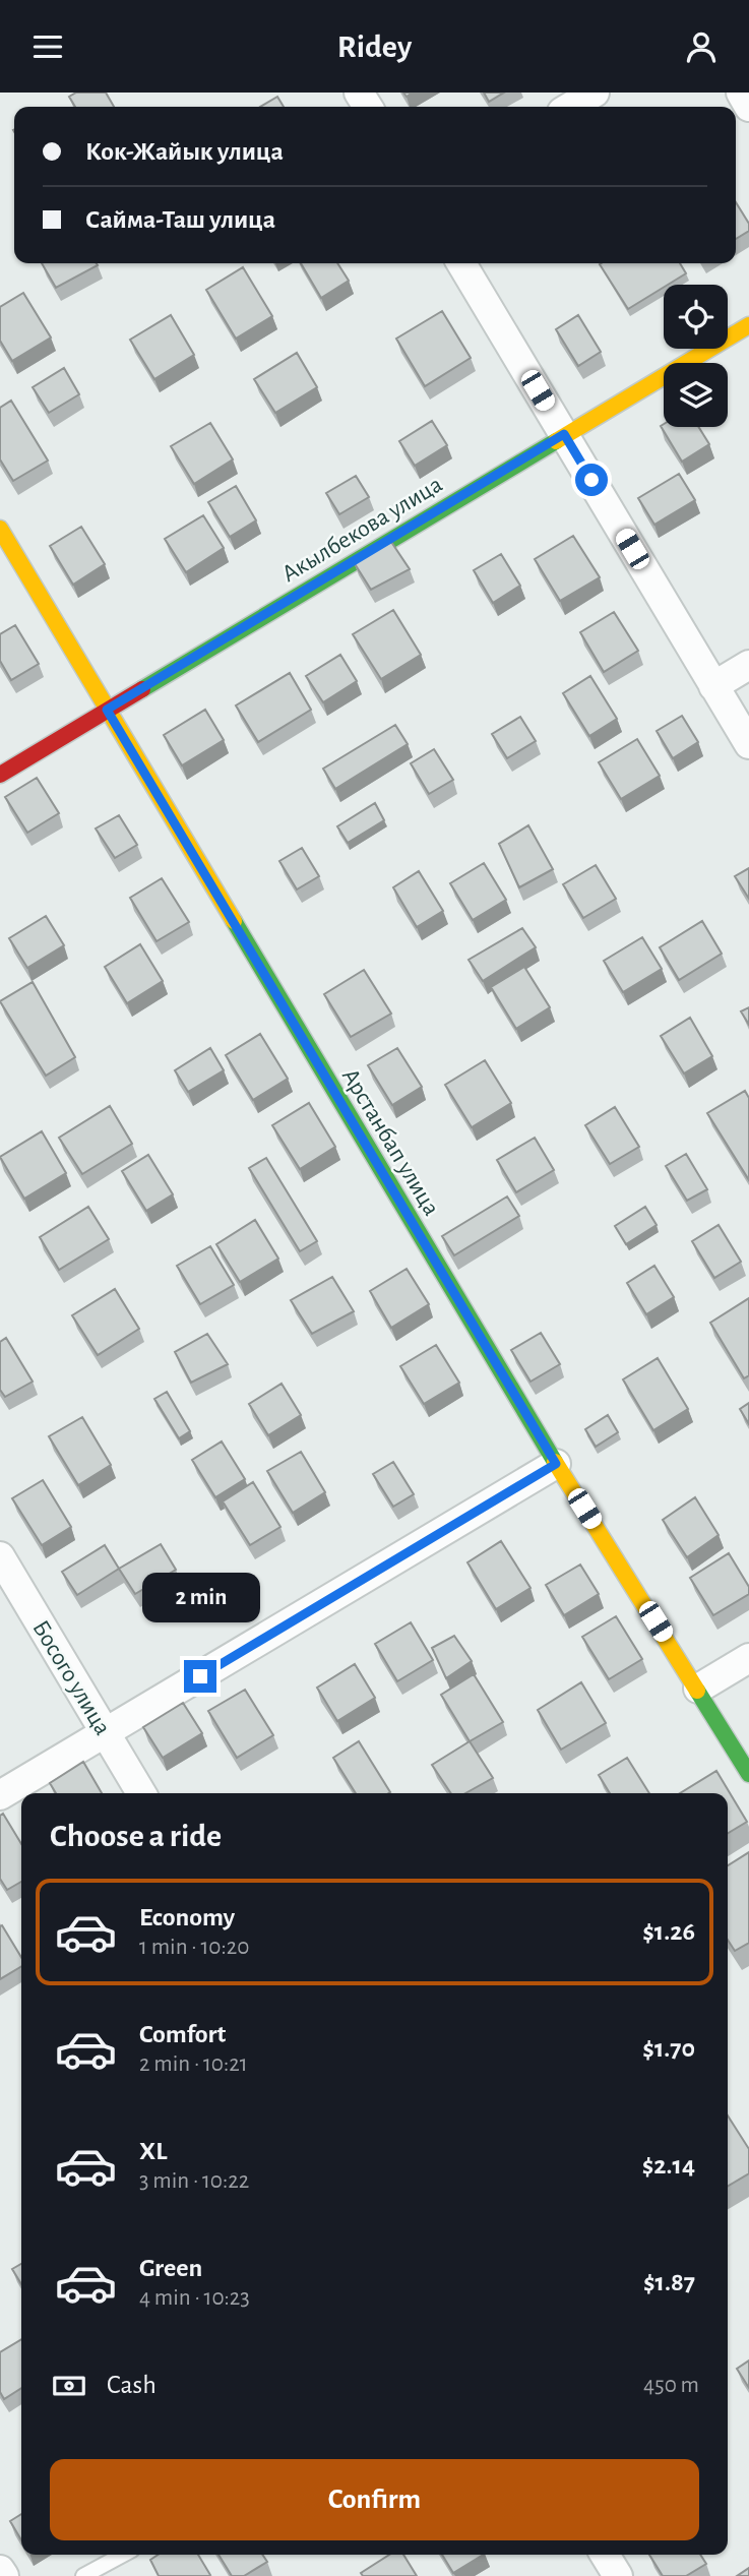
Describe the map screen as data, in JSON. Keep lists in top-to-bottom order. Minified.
{"streets":{"street":["Акылбекова улица","Арстанбап улица","Босого улица"]},"crossings":[["Акылбекова улица","Арстанбап улица"]],"page":{"header":"Ridey","banner":["Кок-Жайык улица","Сайма-Таш улица"],"bubble":"2 min","heading":"Choose a ride","list":[{"name":"Economy","note":"1 min · 10:20","value":"$1.26"},{"name":"Comfort","note":"2 min · 10:21","value":"$1.70"},{"name":"XL","note":"3 min · 10:22","value":"$2.14"},{"name":"Green","note":"4 min · 10:23","value":"$1.87"}],"pay":["Cash","450 m"],"buttons":"Confirm"}}
